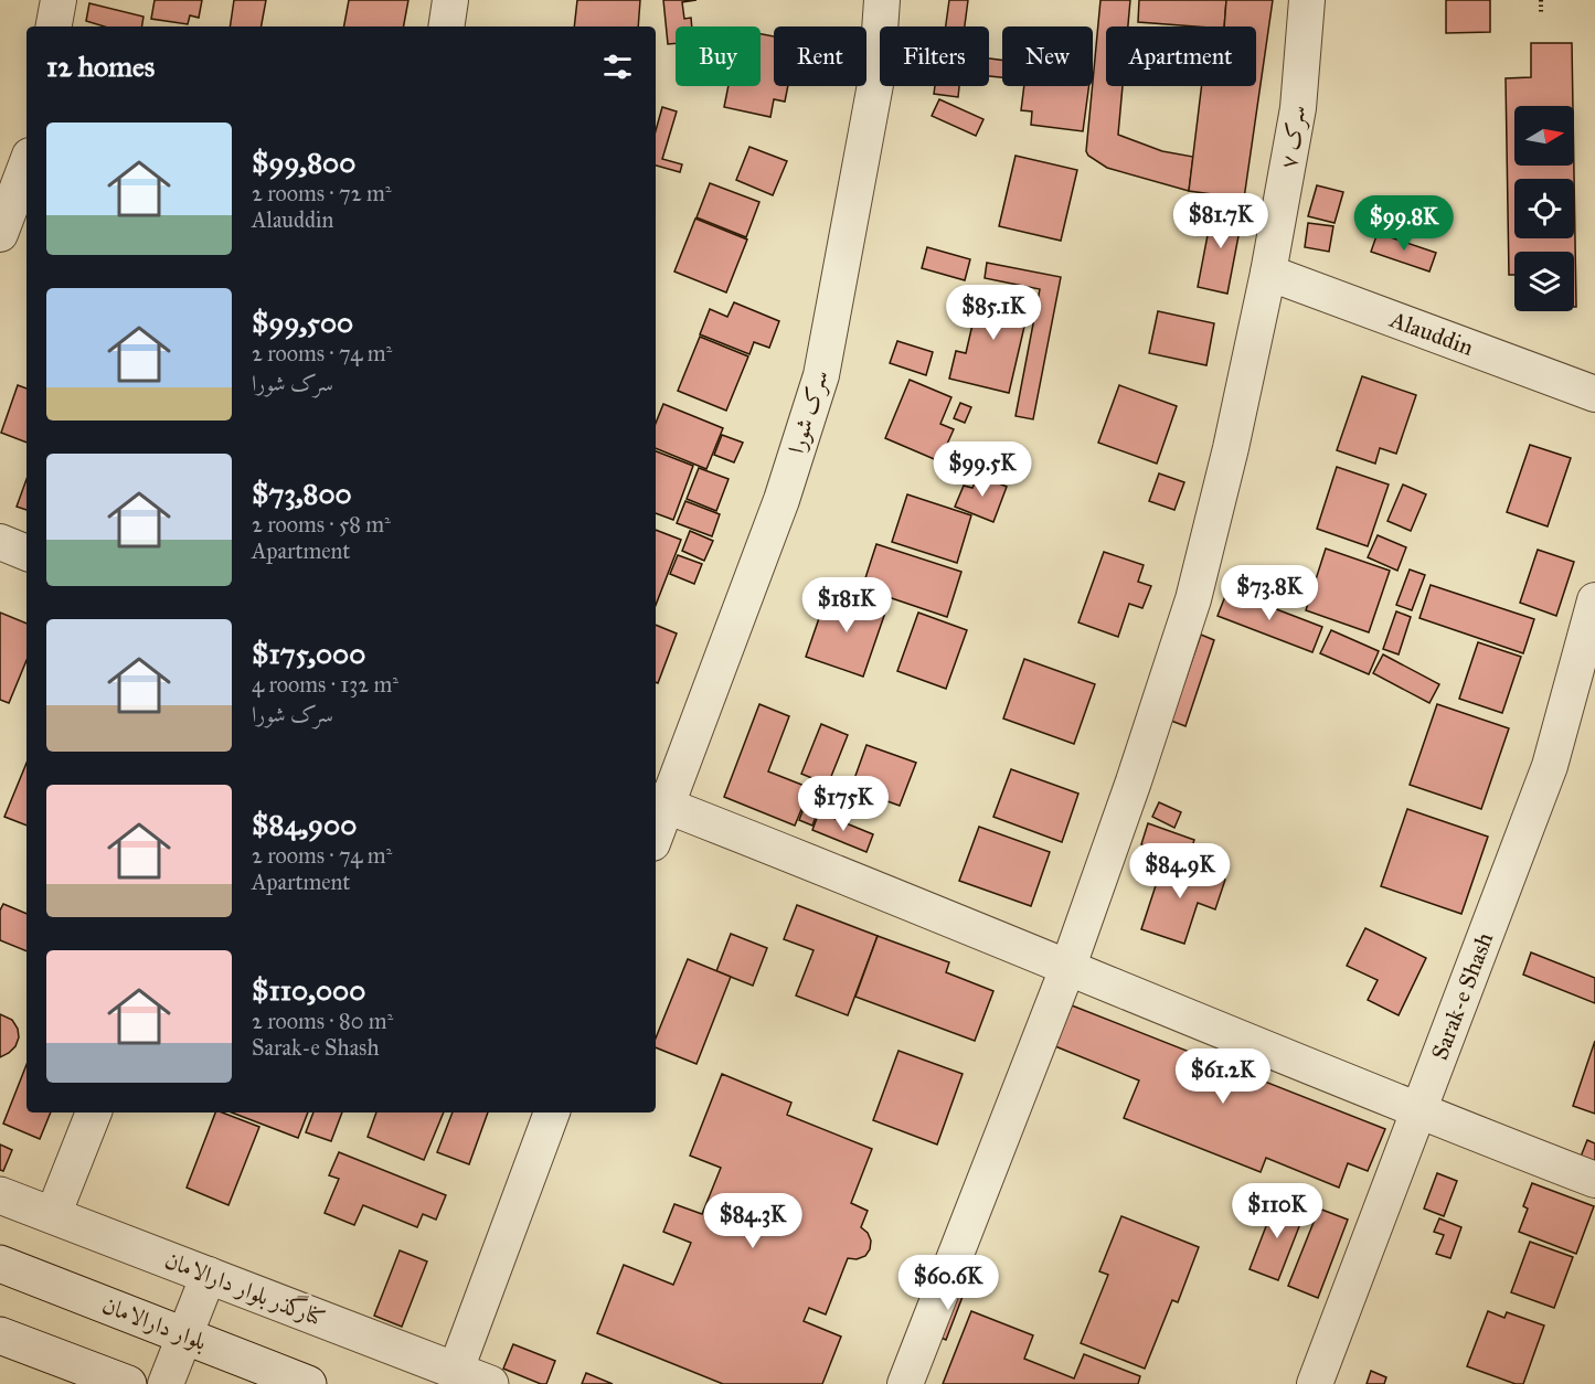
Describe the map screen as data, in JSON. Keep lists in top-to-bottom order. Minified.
{"streets":{"street":["سرک ۷","Alauddin","سرک شورا","Sarak-e Shash","کنارگذر بلوار دارالامان","بلوار دارالامان"]},"crossings":[["سرک ۷","Alauddin"]],"north":"right","page":{"chip":["Buy","Rent","Filters","New","Apartment"],"heading":"12 homes","list":[{"name":"$99,800","note":"2 rooms · 72 m² · Alauddin"},{"name":"$99,500","note":"2 rooms · 74 m² · سرک شورا"},{"name":"$73,800","note":"2 rooms · 58 m² · Apartment"},{"name":"$175,000","note":"4 rooms · 132 m² · سرک شورا"},{"name":"$84,900","note":"2 rooms · 74 m² · Apartment"},{"name":"$110,000","note":"2 rooms · 80 m² · Sarak-e Shash"}],"price":["$81.7K","$99.8K","$85.1K","$99.5K","$73.8K","$181K","$175K","$84.9K","$61.2K","$110K","$84.3K","$60.6K"]}}
